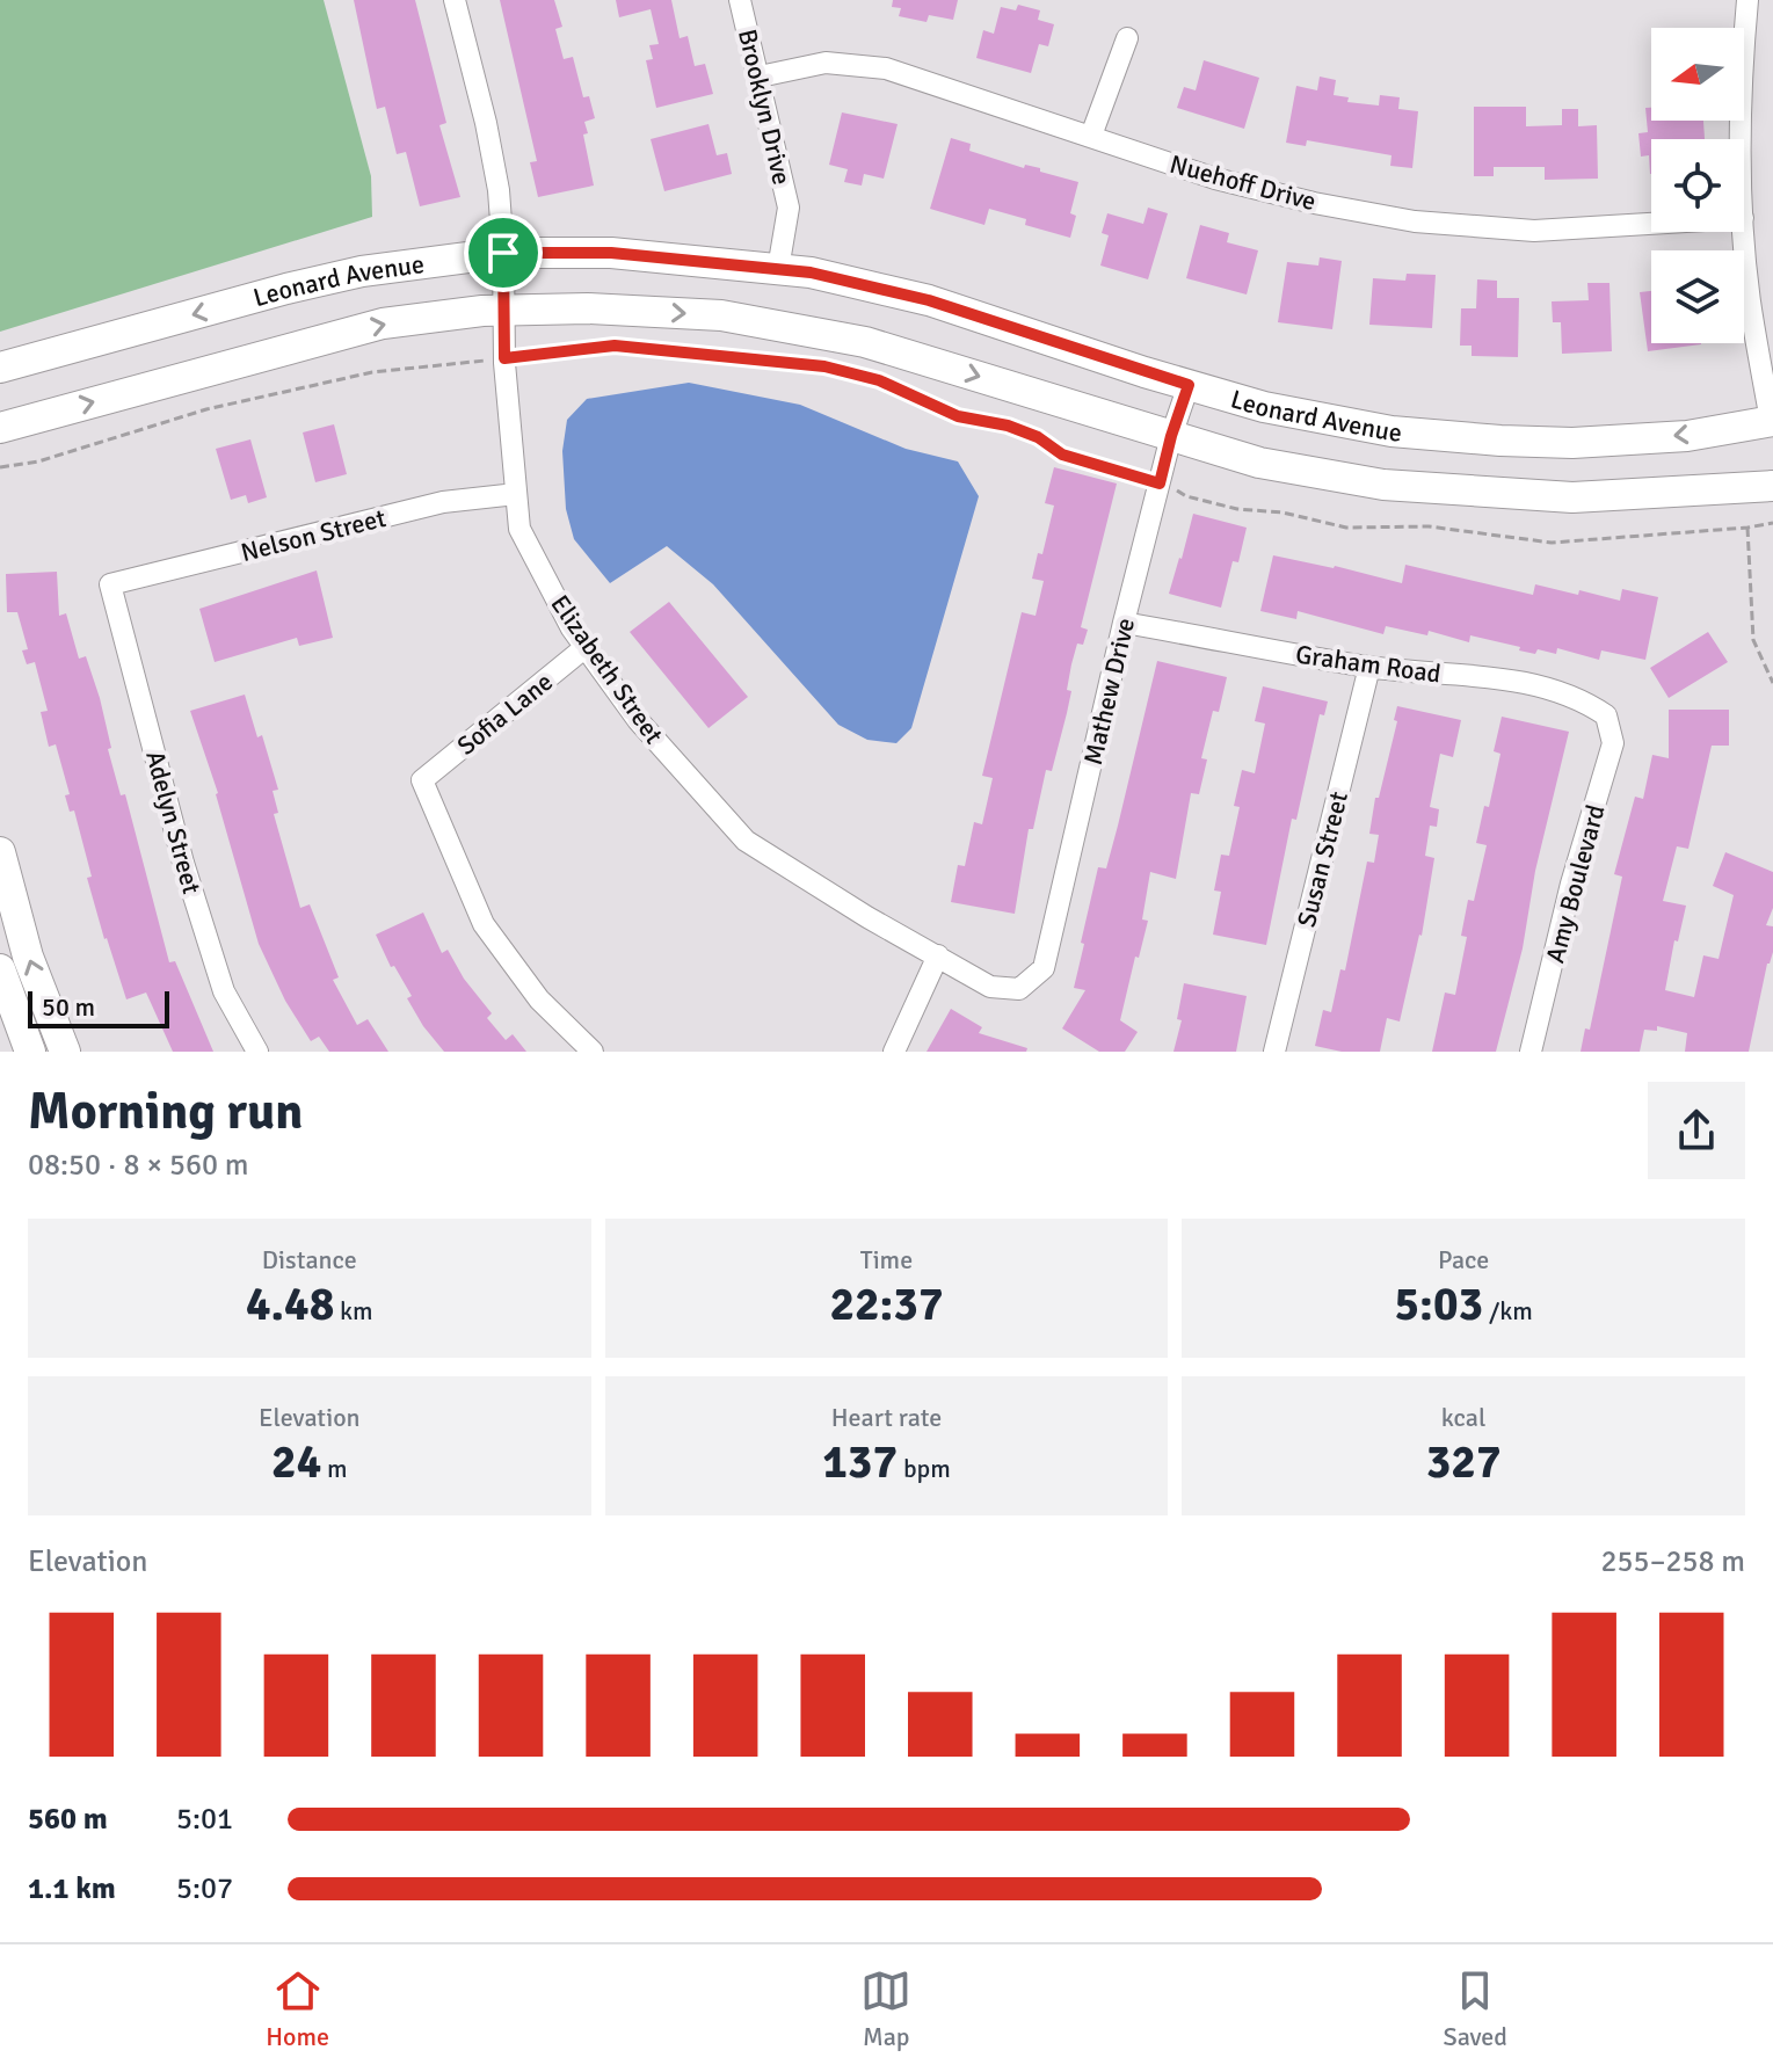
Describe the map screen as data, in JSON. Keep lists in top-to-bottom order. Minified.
{"streets":{"street":["Brooklyn Drive","Nuehoff Drive","Leonard Avenue","Nelson Street","Graham Road","Elizabeth Street","Mathew Drive","Sofia Lane","Adelyn Street","Susan Street","Amy Boulevard"]},"crossings":[["Brooklyn Drive","Nuehoff Drive"],["Brooklyn Drive","Leonard Avenue"],["Leonard Avenue","Elizabeth Street"],["Leonard Avenue","Mathew Drive"],["Nelson Street","Elizabeth Street"],["Nelson Street","Adelyn Street"],["Graham Road","Mathew Drive"],["Graham Road","Susan Street"],["Graham Road","Amy Boulevard"],["Elizabeth Street","Mathew Drive"],["Elizabeth Street","Sofia Lane"]],"scale_bar":"50 m","north":"left","page":{"scale":"50 m","heading":["Morning run","08:50 · 8 × 560 m"],"stats":[["Distance","4.48 km"],["Time","22:37"],["Pace","5:03 /km"],["Elevation","24 m"],["Heart rate","137 bpm"],["kcal","327"]],"chart":["Elevation","255–258 m"],"list":[{"name":"560 m","note":"5:01"},{"name":"1.1 km","note":"5:07"}],"tabs":["Home","Map","Saved"]}}
